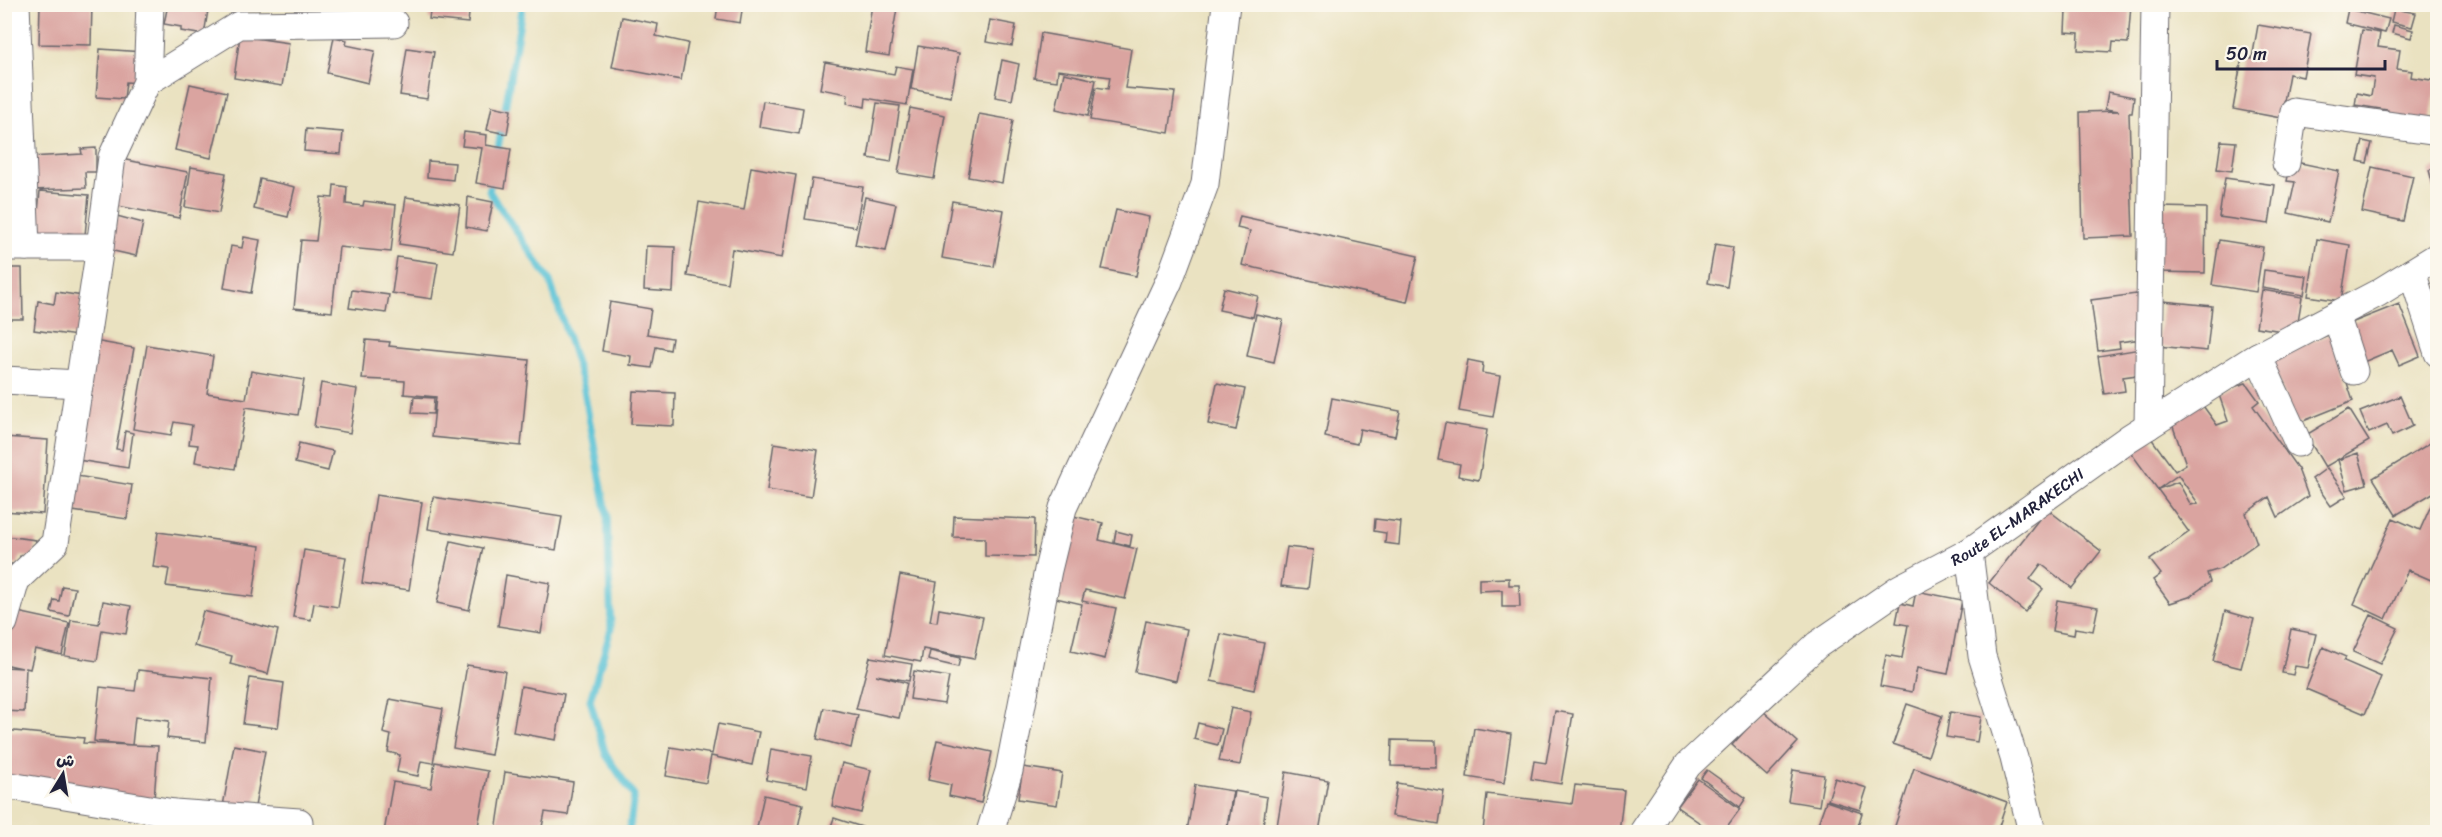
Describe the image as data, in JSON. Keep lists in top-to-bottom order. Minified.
{"streets":{"street":["Route EL-MARAKECHI"]},"scale_bar":"50 m","north":"top"}
